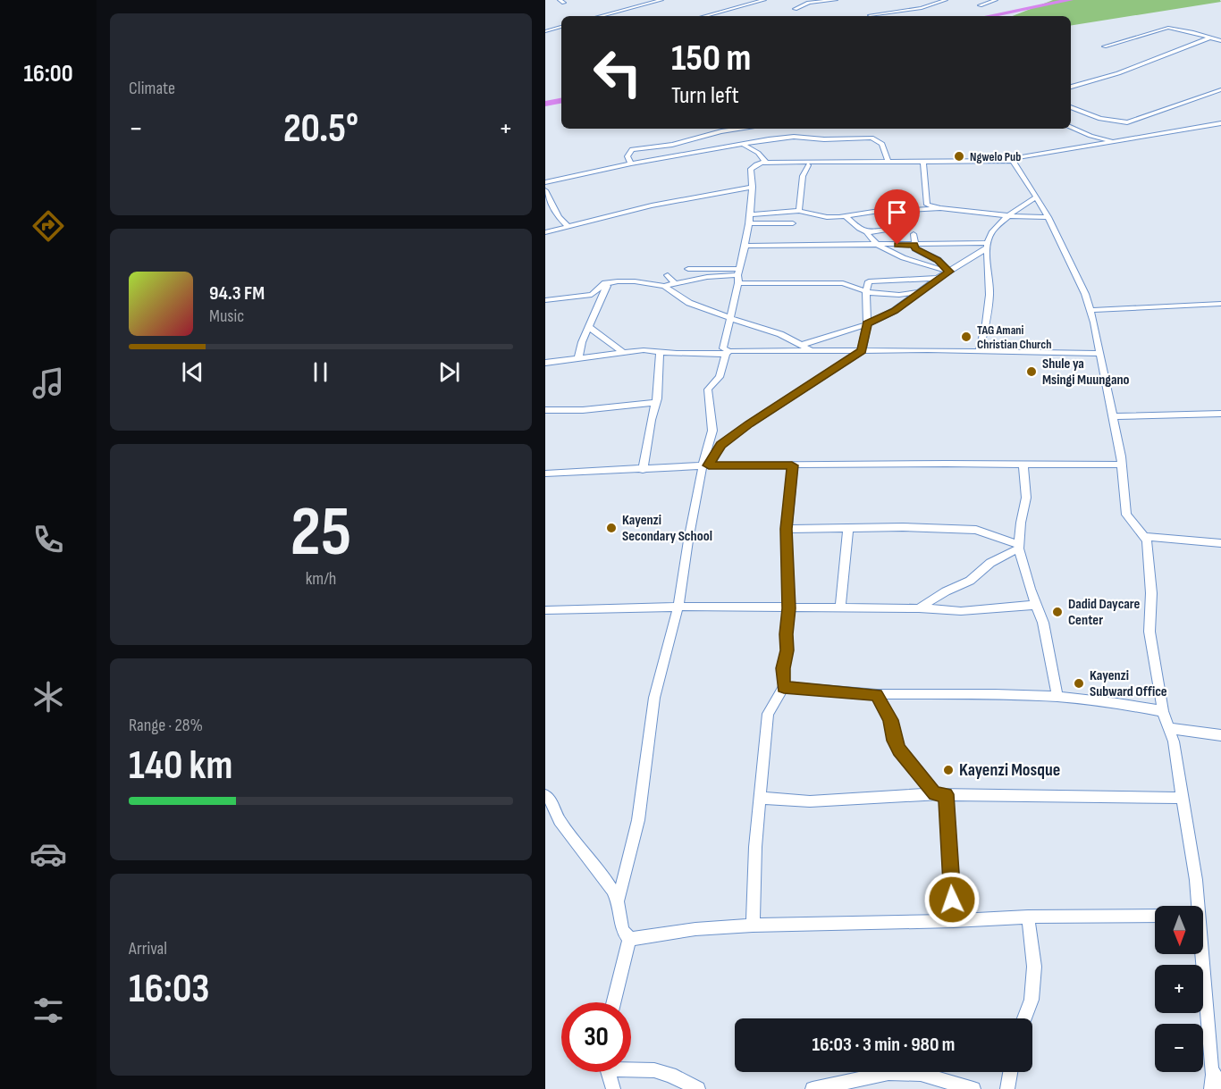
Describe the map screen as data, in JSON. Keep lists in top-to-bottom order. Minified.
{"places":["Ngwelo Pub","TAG Amani Christian Church","Shule ya Msingi Muungano","Kayenzi Secondary School","Dadid Daycare Center","Kayenzi Subward Office","Kayenzi Mosque"],"north":"bottom","page":{"tabs":"16:00","tile":["Climate",["25","km/h"],["Range · 28%","140 km"],["Arrival","16:03"]],"turn":["150 m","Turn left"],"heat":["−","20.5°","+"],"song":["94.3 FM","Music"],"map_buttons":["+","−"],"limit":"30","trip":"16:03 · 3 min · 980 m"}}
